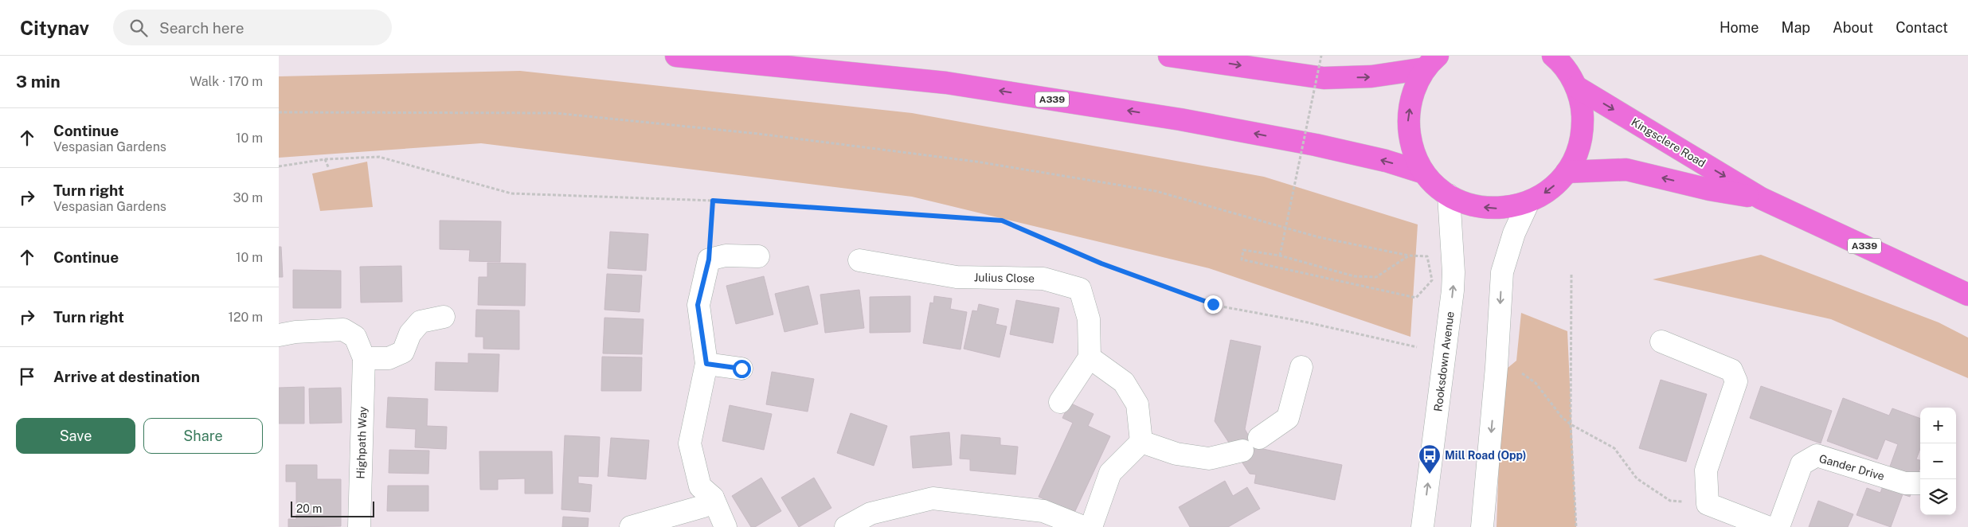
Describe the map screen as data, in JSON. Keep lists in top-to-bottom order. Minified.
{"streets":{"highway":["A339","Kingsclere Road"],"street":["Julius Close","Rooksdown Avenue","Highpath Way","Gander Drive"]},"places":{"bus stop":["Mill Road (Opp)"]},"scale_bar":"20 m","page":{"header":"Citynav","search":"Search here","nav":["Home","Map","About","Contact"],"heading":["3 min","Walk · 170 m"],"list":[["Continue","Vespasian Gardens","10 m"],["Turn right","Vespasian Gardens","30 m"],["Continue","10 m"],["Turn right","120 m"],"Arrive at destination"],"buttons":["Save","Share"],"map_buttons":["+","−"],"scale":"20 m"}}
